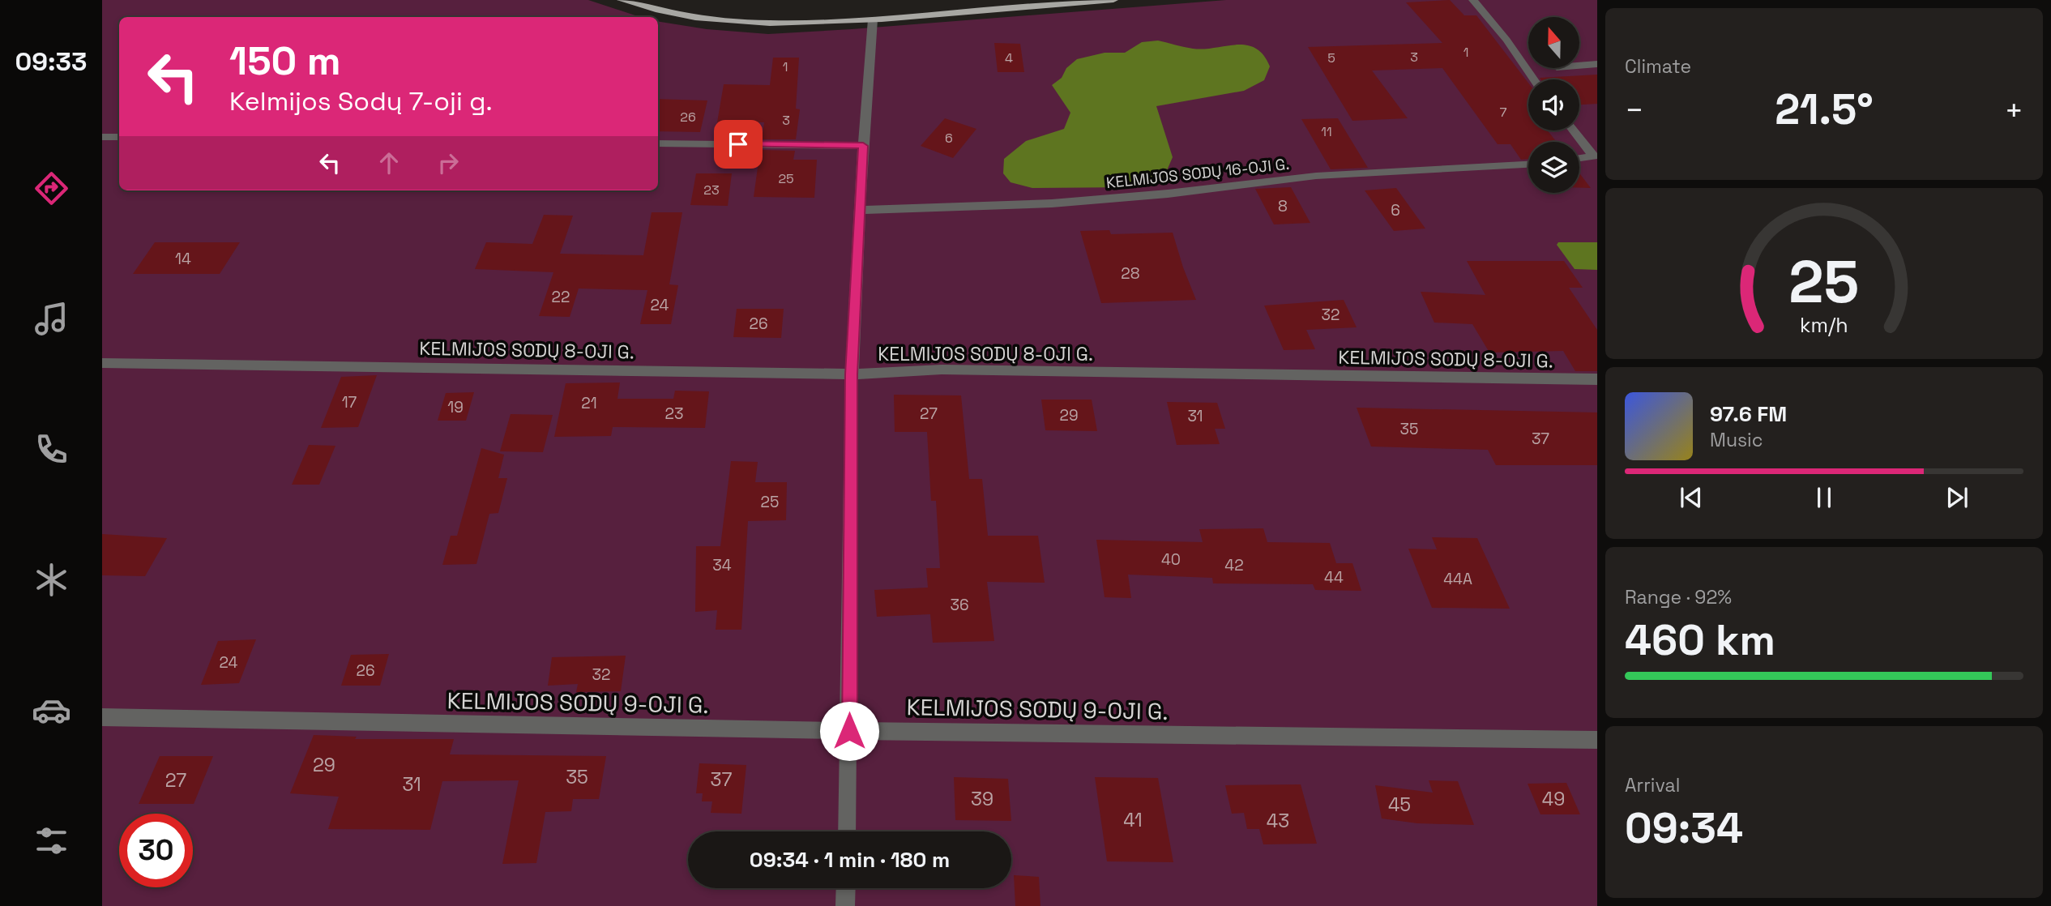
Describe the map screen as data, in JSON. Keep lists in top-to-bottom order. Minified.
{"streets":{"street":["KELMIJOS SODŲ 16-OJI G.","KELMIJOS SODŲ 8-OJI G.","KELMIJOS SODŲ 9-OJI G."]},"house_numbers":["1","3","4","5","1","7","26","3","11","6","25","23","8","6","14","28","22","24","32","26","17","21","19","23","27","29","31","35","37","25","40","34","42","44","44A","36","24","26","32","29","35","37","27","31","39","49","45","41","43"],"north":"top","page":{"tabs":"09:33","tile":["Climate",["Range · 92%","460 km"],["Arrival","09:34"]],"turn":["150 m","Kelmijos Sodų 7-oji g."],"heat":["−","21.5°","+"],"song":["97.6 FM","Music"],"limit":"30","trip":"09:34 · 1 min · 180 m","gauge":["25","km/h"]}}
